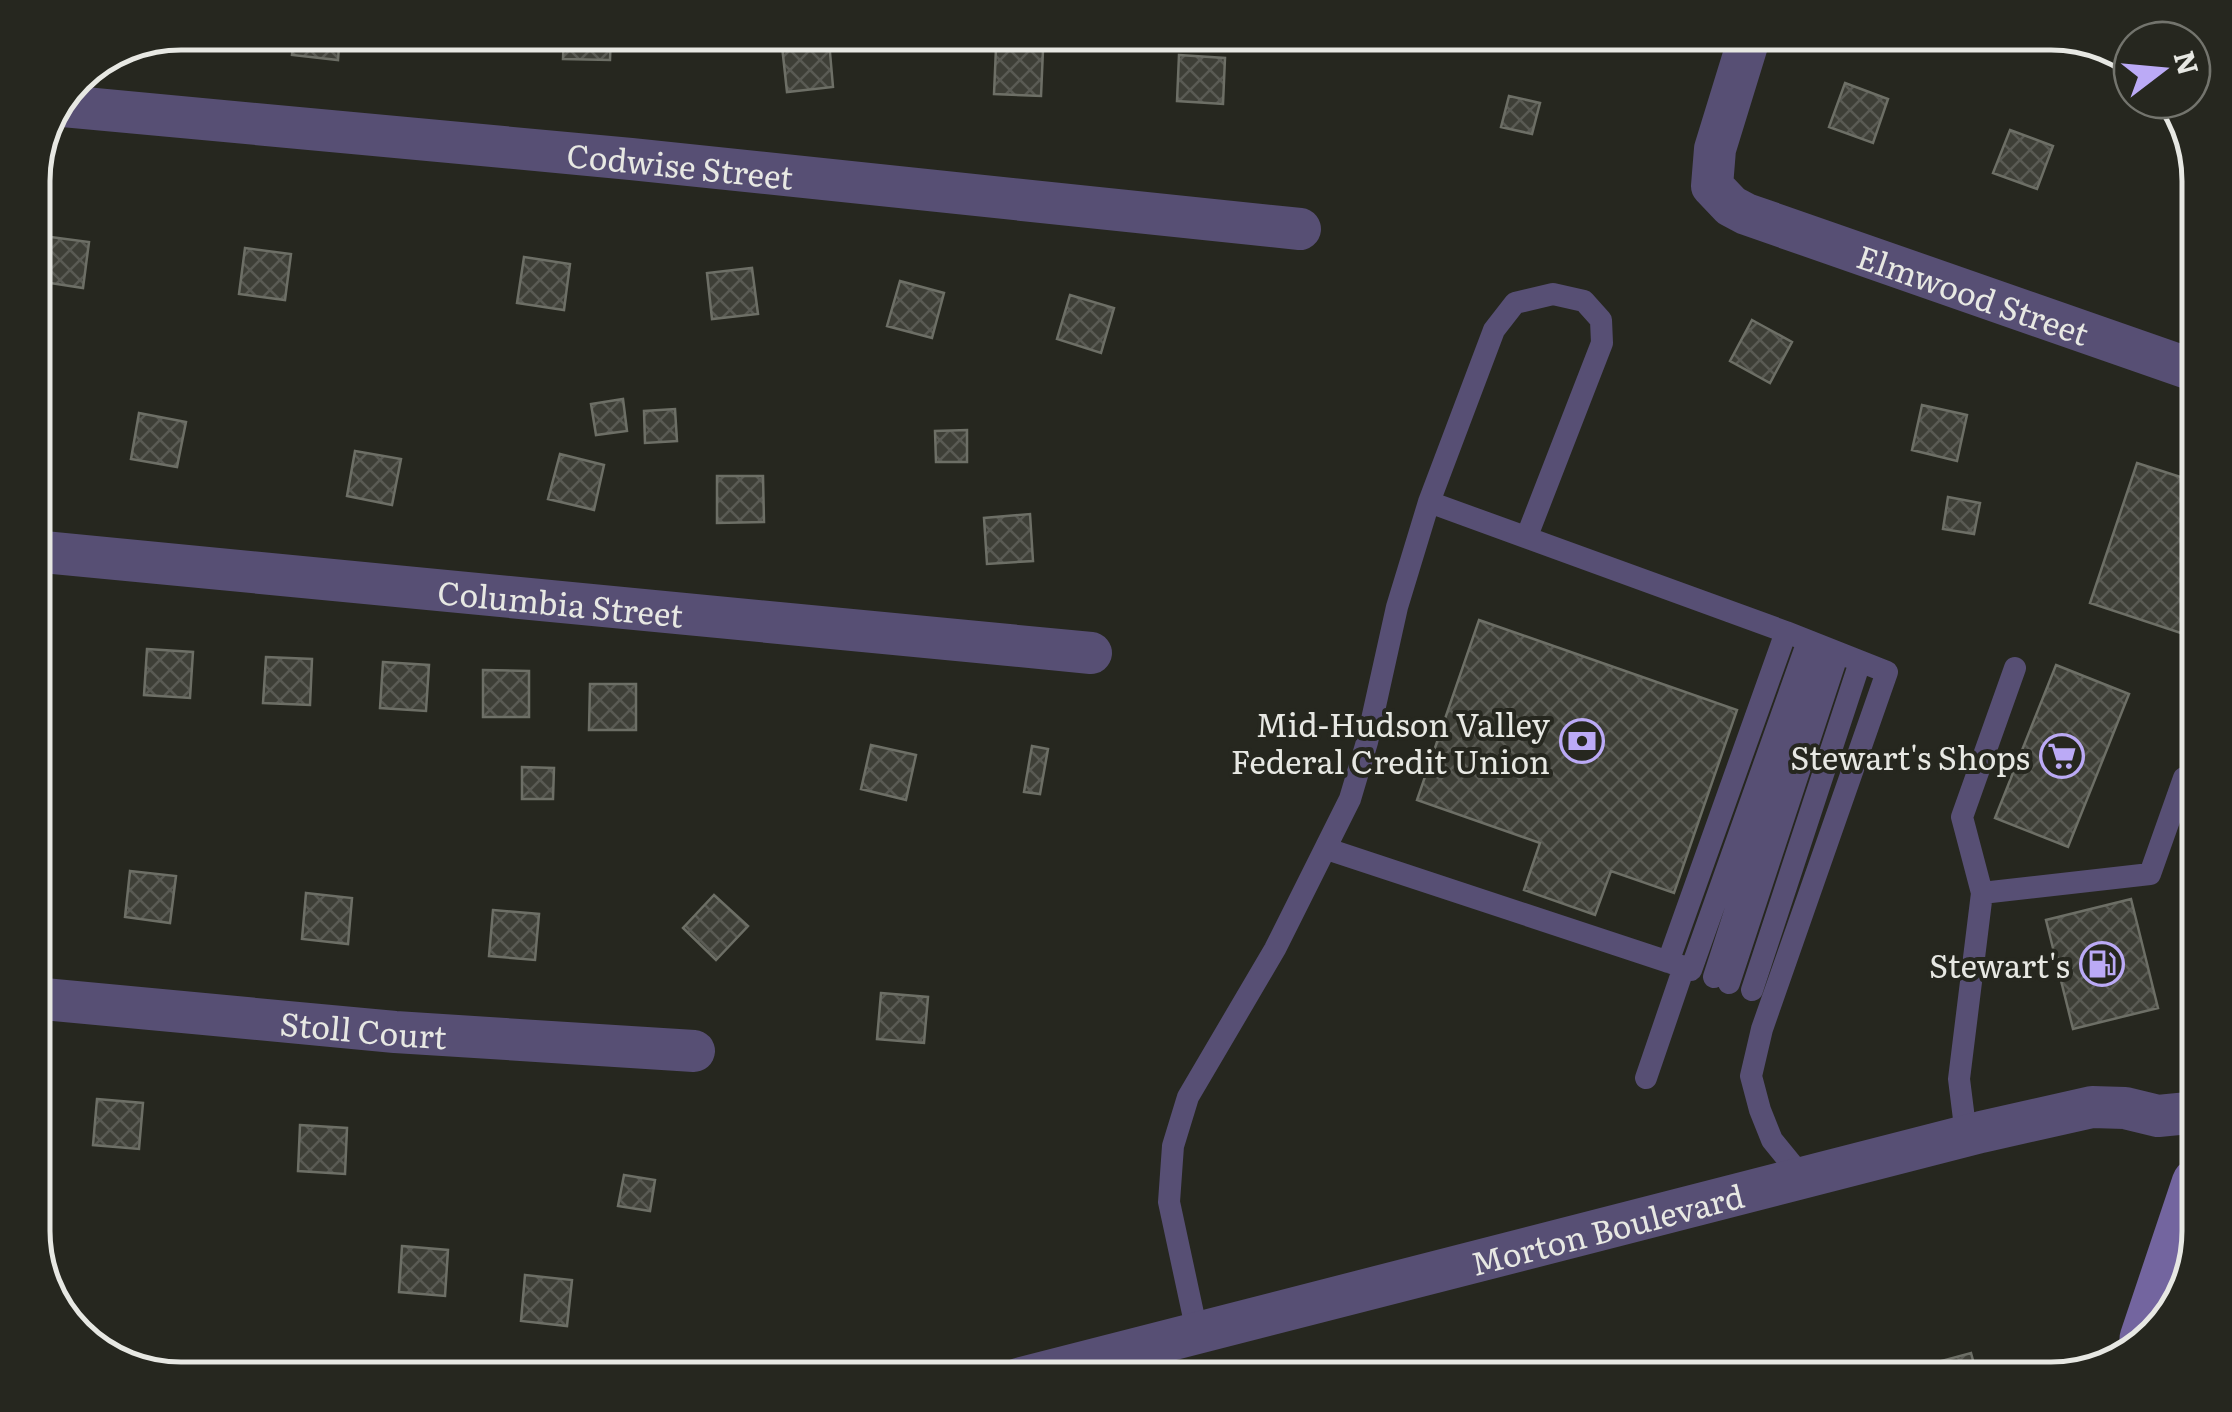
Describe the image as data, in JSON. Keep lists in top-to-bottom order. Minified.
{"streets":{"street":["Codwise Street","Elmwood Street","Columbia Street","Stoll Court","Morton Boulevard"]},"places":{"bank":["Mid-Hudson Valley Federal Credit Union"],"supermarket":["Stewart's Shops"],"fuel station":["Stewart's"]},"north":"right"}
